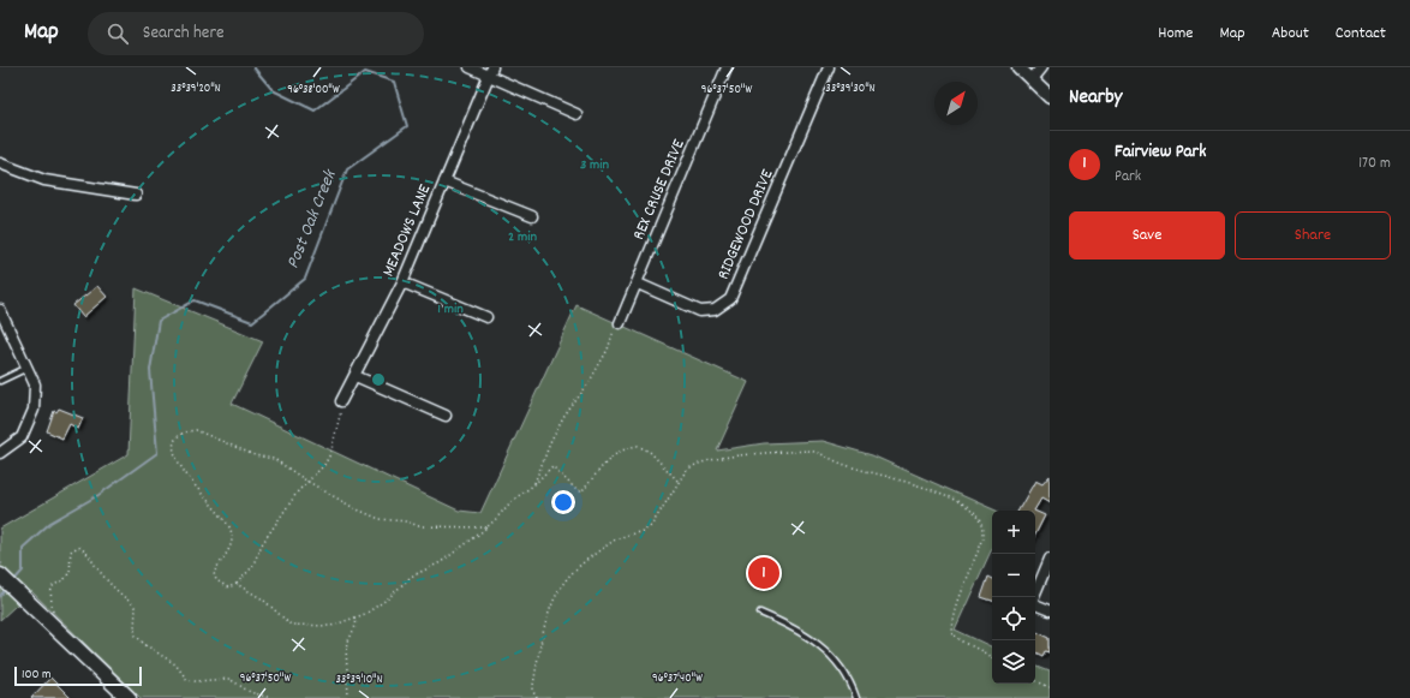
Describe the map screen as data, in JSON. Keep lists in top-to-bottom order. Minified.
{"streets":{"street":["REX CRUSE DRIVE","RIDGEWOOD DRIVE","MEADOWS LANE"]},"crossings":[["REX CRUSE DRIVE","RIDGEWOOD DRIVE"]],"water":["Post Oak Creek"],"scale_bar":"100 m","north":"top right","page":{"header":"Map","search":"Search here","nav":["Home","Map","About","Contact"],"heading":"Nearby","list":[{"mark":"1","name":"Fairview Park","note":"Park","value":"170 m"}],"buttons":["Save","Share"],"map_buttons":["+","−"],"pins":"1","scale":"100 m"},"coordinates":["33°39'20\"N","33°39'30\"N","96°38'00\"W","96°37'50\"W","96°37'40\"W","33°39'10\"N"],"rings":["3 min","2 min","1 min"]}
